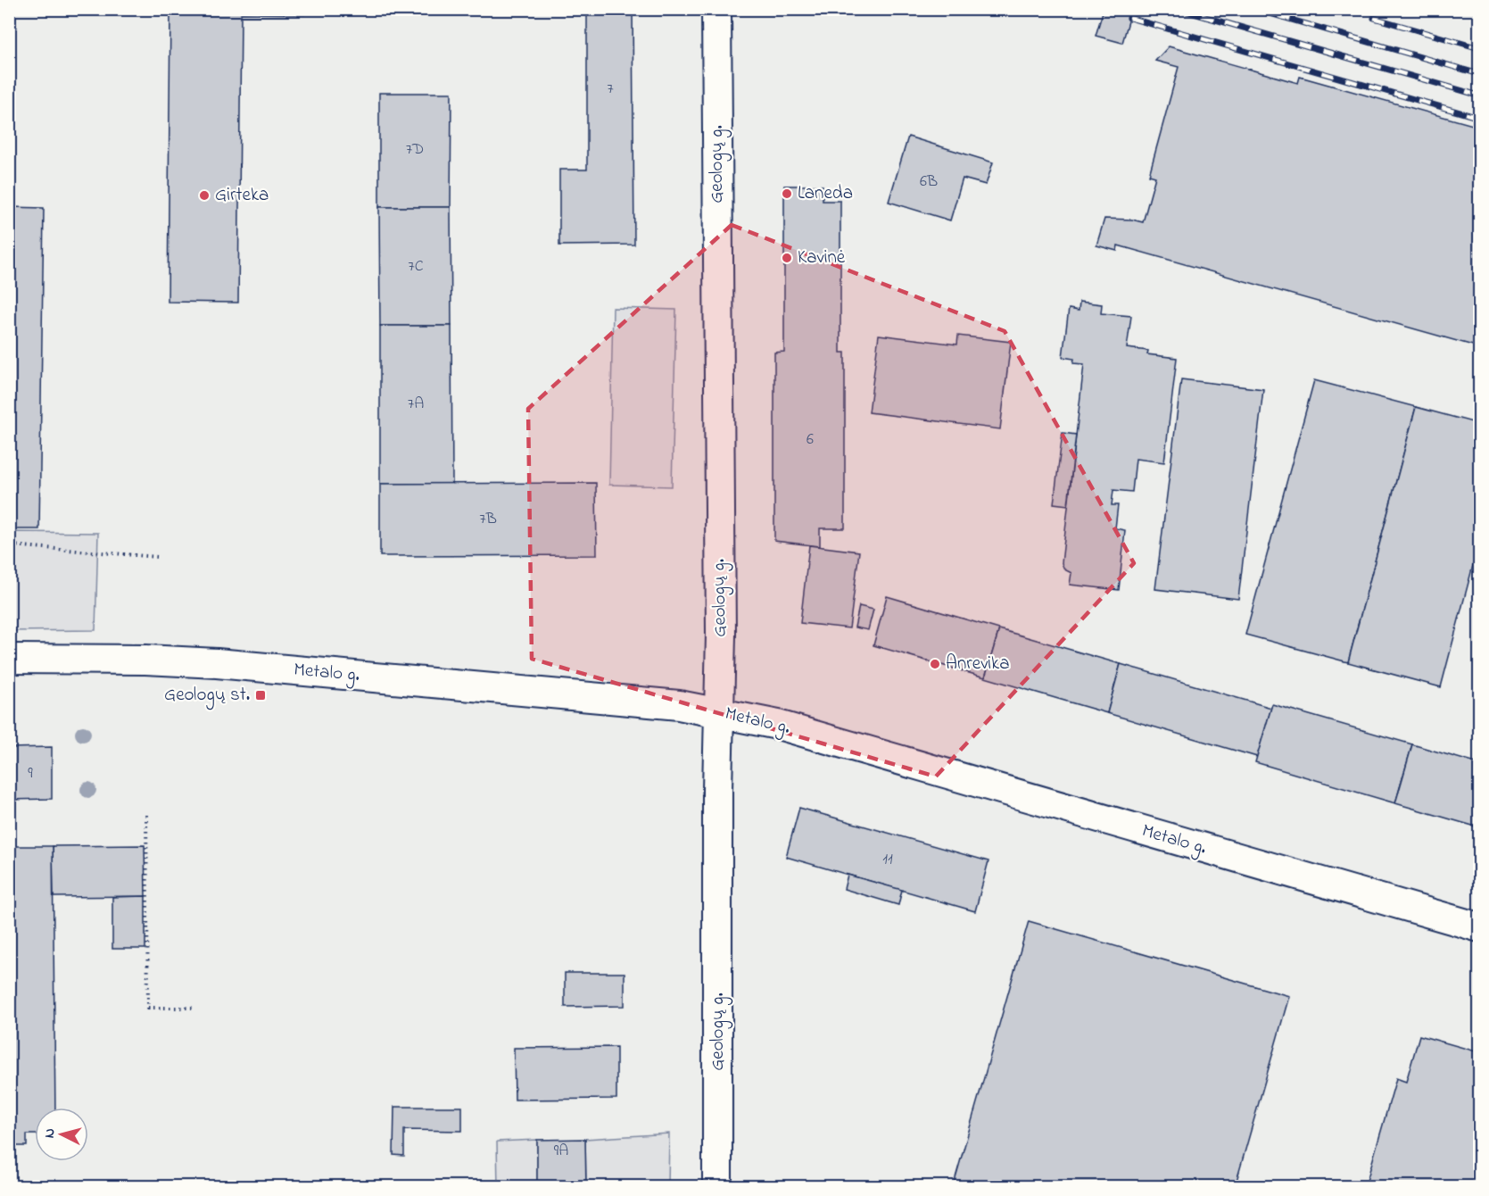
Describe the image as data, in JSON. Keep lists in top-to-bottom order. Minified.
{"streets":{"street":["Geologų g.","Metalo g."]},"crossings":[["Geologų g.","Metalo g."]],"places":{"other":["Laneda","Girteka","Kavinė","Anrevika"],"transit":["Geologų st."]},"house_numbers":["7","7D","6B","7C","7A","6","7B","9","11","9A"],"north":"left"}
